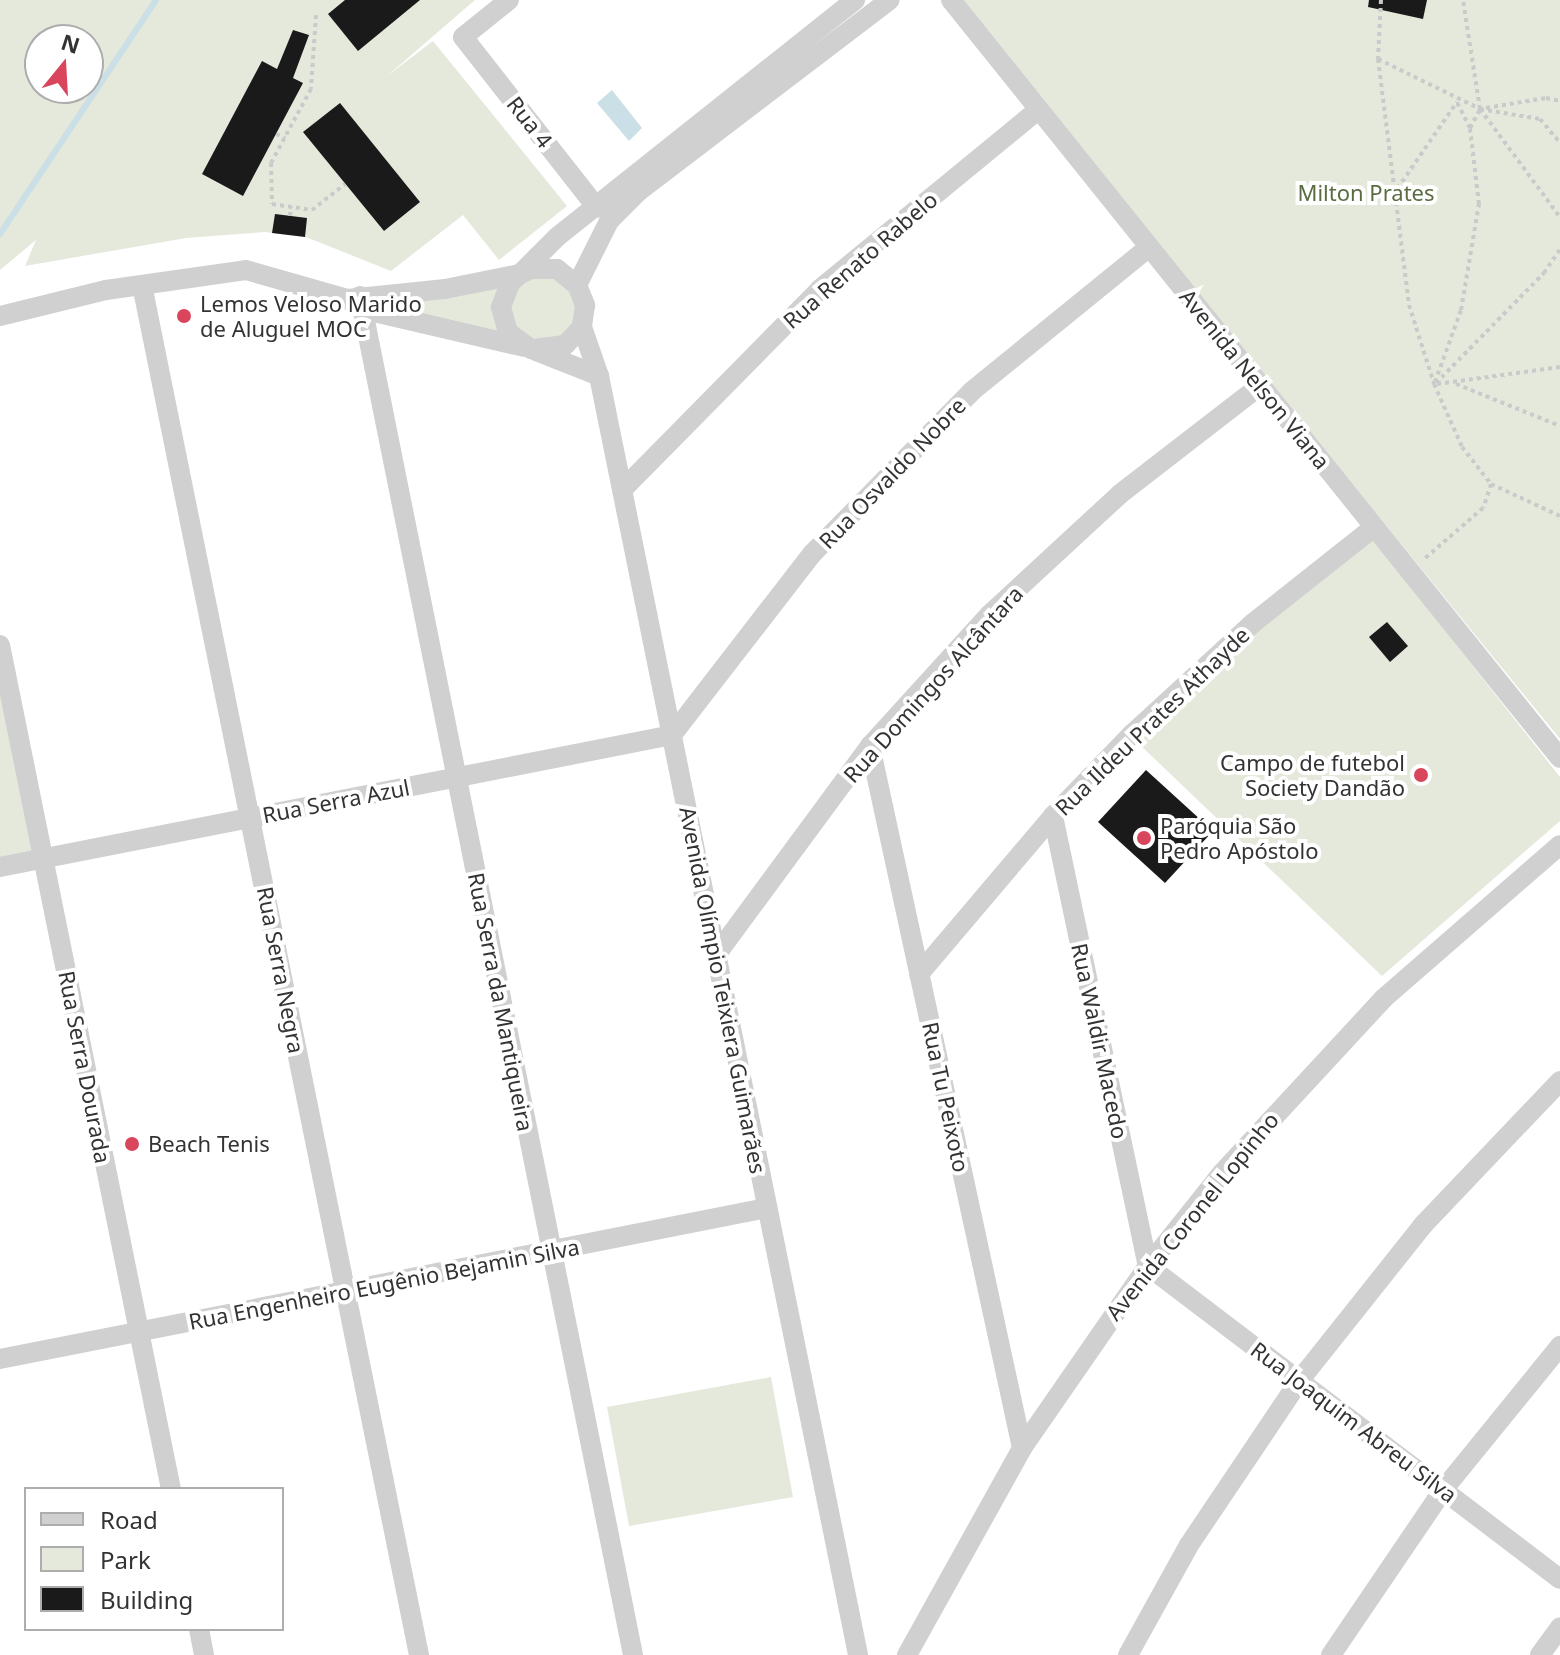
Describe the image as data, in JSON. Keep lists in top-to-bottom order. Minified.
{"streets":{"street":["Rua 4","Rua Renato Rabelo","Avenida Nelson Viana","Rua Osvaldo Nobre","Rua Domingos Alcântara","Rua Ildeu Prates Athayde","Rua Serra Azul","Rua Serra Negra","Avenida Olímpio Teixiera Guimarães","Rua Serra da Mantiqueira","Rua Waldir Macedo","Rua Serra Dourada","Rua Tu Peixoto","Avenida Coronel Lopinho","Rua Engenheiro Eugênio Bejamin Silva","Rua Joaquim Abreu Silva"]},"crossings":[["Rua Renato Rabelo","Avenida Nelson Viana"],["Rua Renato Rabelo","Avenida Olímpio Teixiera Guimarães"],["Avenida Nelson Viana","Rua Osvaldo Nobre"],["Avenida Nelson Viana","Rua Domingos Alcântara"],["Avenida Nelson Viana","Rua Ildeu Prates Athayde"],["Rua Osvaldo Nobre","Rua Serra Azul"],["Rua Osvaldo Nobre","Avenida Olímpio Teixiera Guimarães"],["Rua Domingos Alcântara","Avenida Olímpio Teixiera Guimarães"],["Rua Domingos Alcântara","Rua Tu Peixoto"],["Rua Ildeu Prates Athayde","Rua Waldir Macedo"],["Rua Ildeu Prates Athayde","Rua Tu Peixoto"],["Rua Serra Azul","Rua Serra Negra"],["Rua Serra Azul","Avenida Olímpio Teixiera Guimarães"],["Rua Serra Azul","Rua Serra da Mantiqueira"],["Rua Serra Azul","Rua Serra Dourada"],["Rua Serra Negra","Rua Engenheiro Eugênio Bejamin Silva"],["Avenida Olímpio Teixiera Guimarães","Rua Engenheiro Eugênio Bejamin Silva"],["Rua Serra da Mantiqueira","Rua Engenheiro Eugênio Bejamin Silva"],["Rua Waldir Macedo","Avenida Coronel Lopinho"],["Rua Waldir Macedo","Rua Joaquim Abreu Silva"],["Rua Serra Dourada","Rua Engenheiro Eugênio Bejamin Silva"],["Rua Tu Peixoto","Avenida Coronel Lopinho"],["Avenida Coronel Lopinho","Rua Joaquim Abreu Silva"]],"parks":["Milton Prates"],"places":["Lemos Veloso Marido de Aluguel MOC","Campo de futebol Society Dandão","Paróquia São Pedro Apóstolo","Beach Tenis"],"legend":["Road","Park","Building"],"north":"top"}
